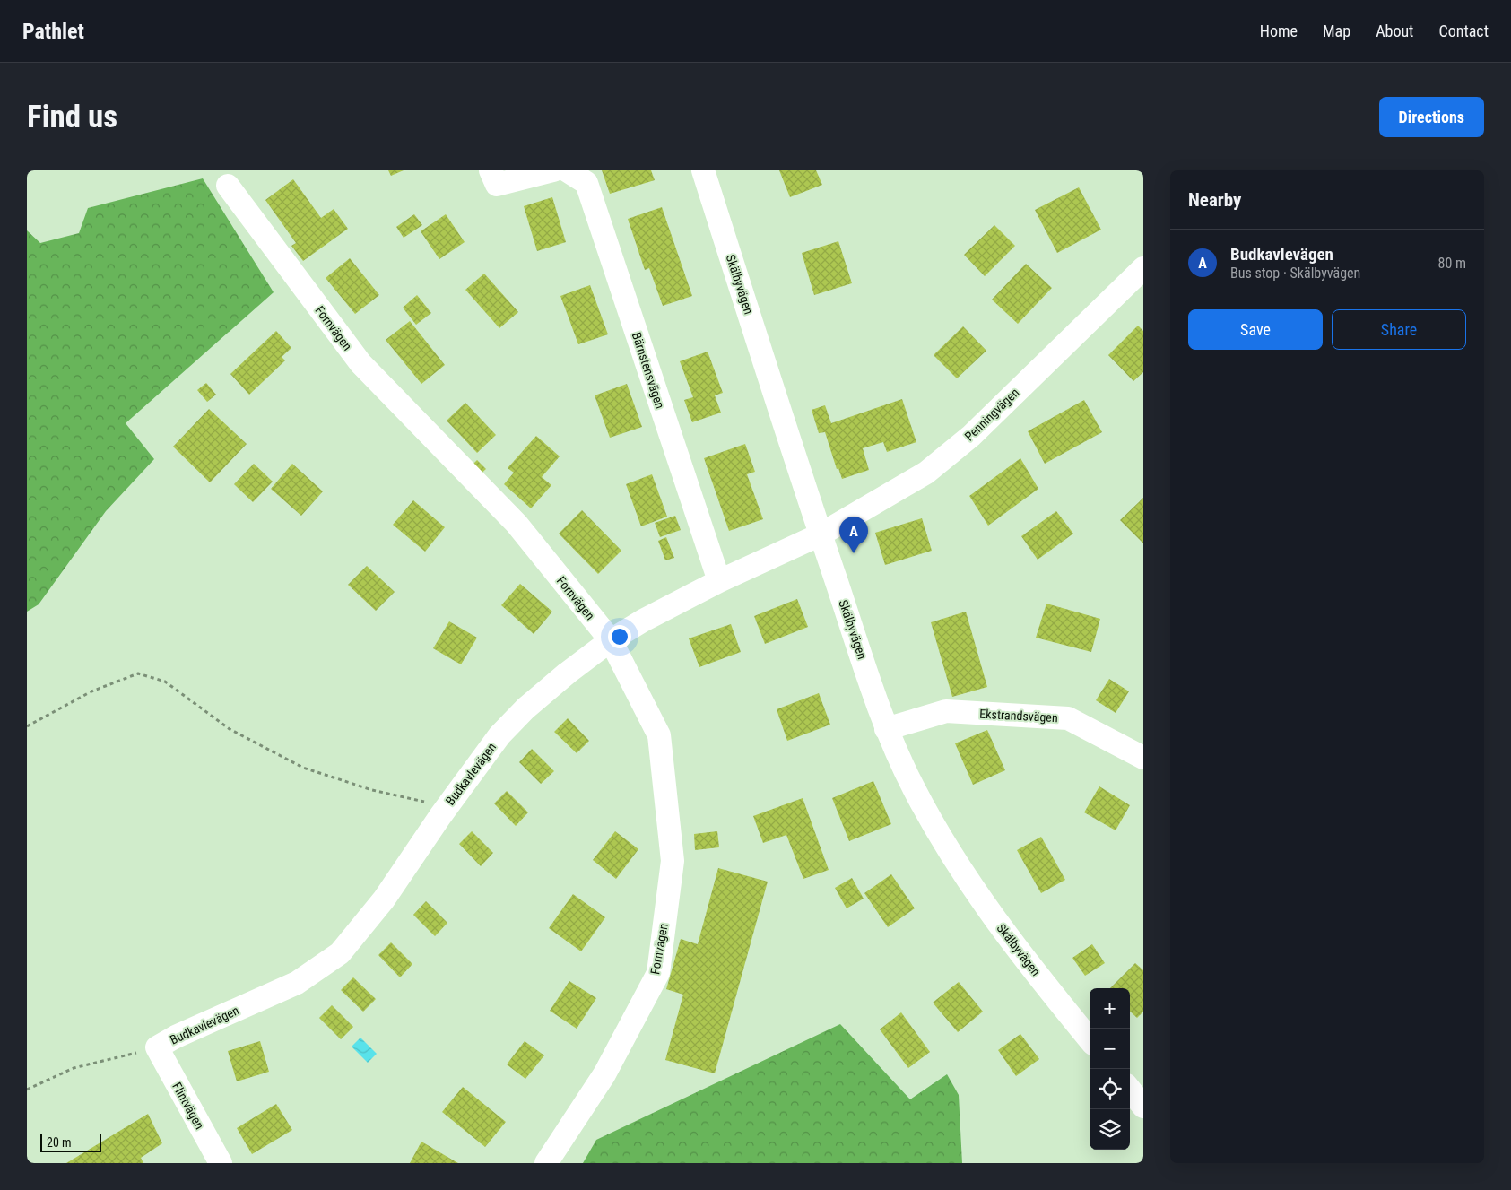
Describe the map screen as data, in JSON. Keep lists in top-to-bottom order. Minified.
{"streets":{"street":["Skälbyvägen","Fornvägen","Bärnstensvägen","Penningvägen","Ekstrandsvägen","Budkavlevägen","Flintvägen"]},"crossings":[["Skälbyvägen","Penningvägen"],["Skälbyvägen","Ekstrandsvägen"],["Skälbyvägen","Budkavlevägen"],["Fornvägen","Budkavlevägen"],["Bärnstensvägen","Budkavlevägen"],["Penningvägen","Budkavlevägen"],["Budkavlevägen","Flintvägen"]],"scale_bar":"20 m","page":{"header":"Pathlet","nav":["Home","Map","About","Contact"],"buttons":["Directions",["Save","Share"]],"title":"Find us","heading":"Nearby","list":[{"mark":"A","name":"Budkavlevägen","note":"Bus stop · Skälbyvägen","value":"80 m"}],"pins":"A","map_buttons":["+","−"],"scale":"20 m"}}
